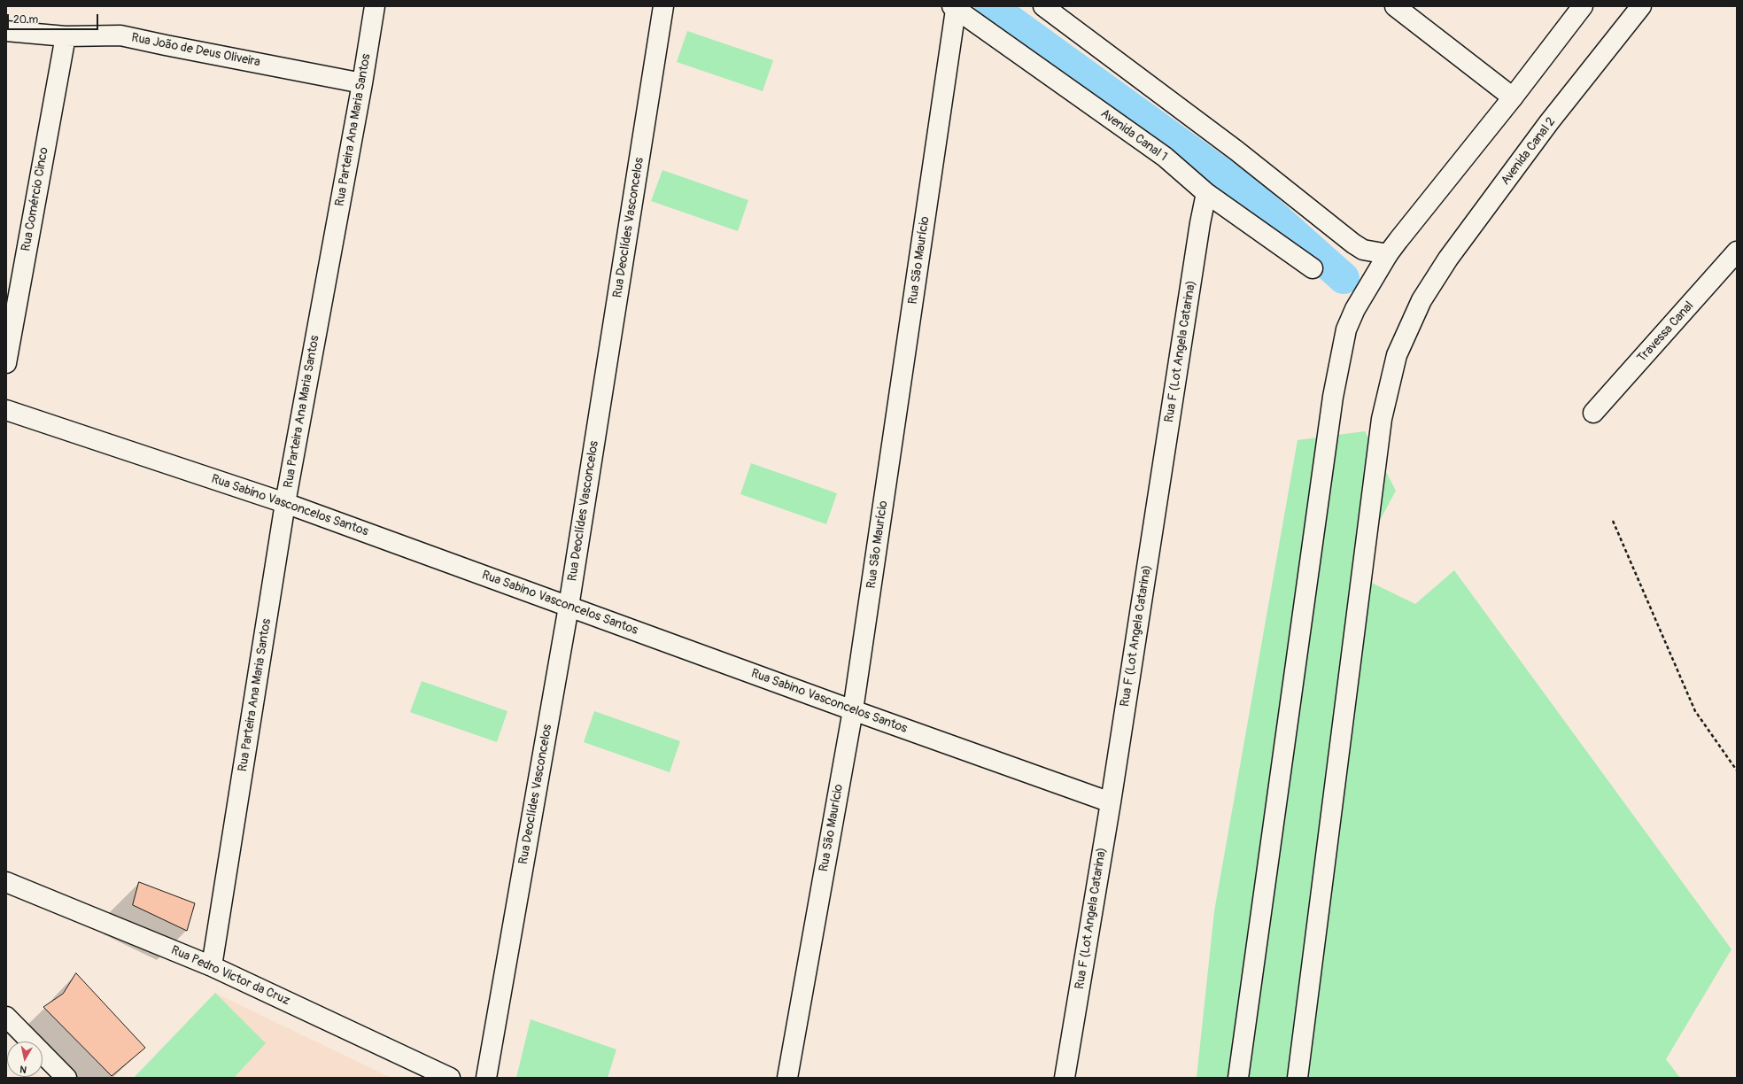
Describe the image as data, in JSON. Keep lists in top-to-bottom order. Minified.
{"streets":{"street":["Rua João de Deus Oliveira","Rua Parteira Ana Maria Santos","Avenida Canal 1","Avenida Canal 2","Rua Comércio Cinco","Rua Deoclídes Vasconcelos","Rua São Maurício","Travessa Canal","Rua F (Lot Angela Catarina)","Rua Sabino Vasconcelos Santos","Rua Pedro Victor da Cruz"]},"crossings":[["Rua João de Deus Oliveira","Rua Parteira Ana Maria Santos"],["Rua João de Deus Oliveira","Rua Comércio Cinco"],["Rua Parteira Ana Maria Santos","Rua Sabino Vasconcelos Santos"],["Rua Parteira Ana Maria Santos","Rua Pedro Victor da Cruz"],["Avenida Canal 1","Rua São Maurício"],["Avenida Canal 1","Rua F (Lot Angela Catarina)"],["Rua Deoclídes Vasconcelos","Rua Sabino Vasconcelos Santos"],["Rua São Maurício","Rua Sabino Vasconcelos Santos"],["Rua F (Lot Angela Catarina)","Rua Sabino Vasconcelos Santos"]],"scale_bar":"20 m","north":"bottom"}
